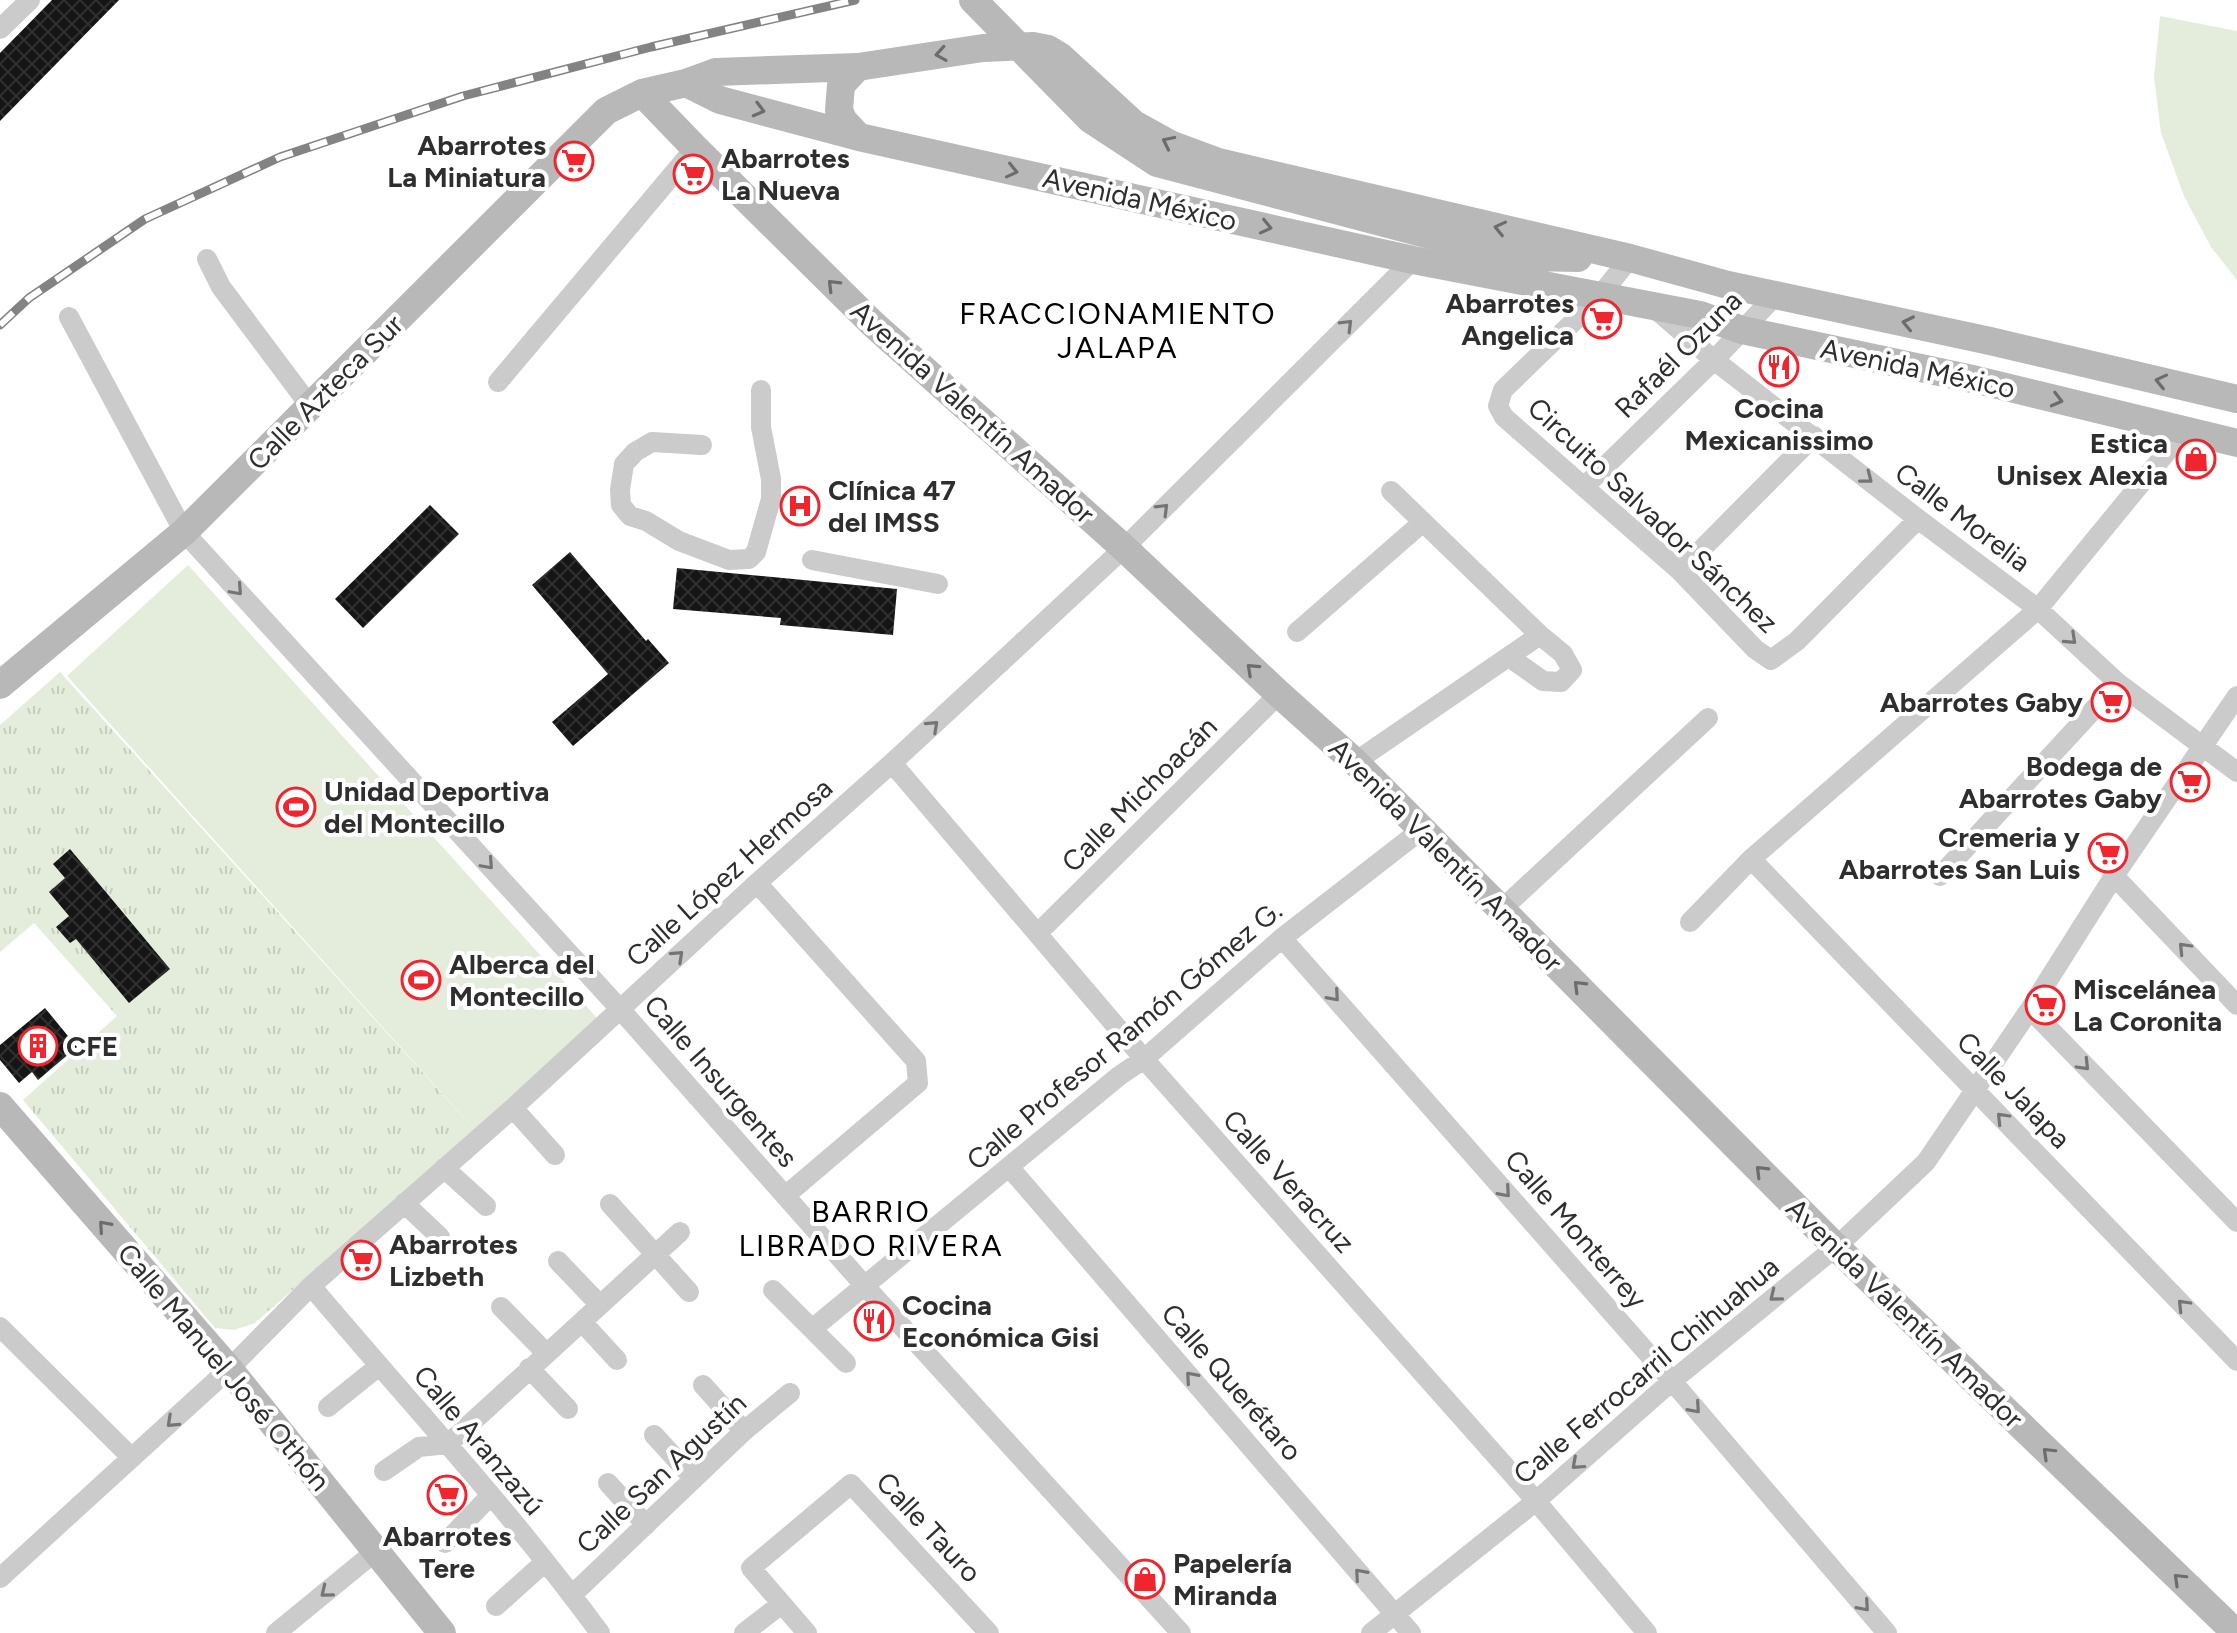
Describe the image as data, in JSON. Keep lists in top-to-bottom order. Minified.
{"streets":{"street":["Avenida México","Rafaél Ozuna","Calle Azteca Sur","Avenida Valentín Amador","Circuito Salvador Sánchez","Calle Morelia","Calle Michoacán","Calle López Hermosa","Calle Profesor Ramón Gómez G.","Calle Insurgentes","Calle Jalapa","Calle Veracruz","Calle Monterrey","Calle Manuel José Othón","Calle Ferrocarril Chihuahua","Calle Querétaro","Calle Aranzazú","Calle San Agustín","Calle Tauro"]},"crossings":[["Avenida México","Rafaél Ozuna"],["Avenida México","Calle Azteca Sur"],["Avenida México","Avenida Valentín Amador"],["Avenida México","Circuito Salvador Sánchez"],["Avenida México","Calle Morelia"],["Avenida México","Calle López Hermosa"],["Rafaél Ozuna","Circuito Salvador Sánchez"],["Rafaél Ozuna","Calle Morelia"],["Calle Azteca Sur","Avenida Valentín Amador"],["Calle Azteca Sur","Calle Insurgentes"],["Avenida Valentín Amador","Calle Michoacán"],["Avenida Valentín Amador","Calle López Hermosa"],["Avenida Valentín Amador","Calle Profesor Ramón Gómez G."],["Avenida Valentín Amador","Calle Ferrocarril Chihuahua"],["Circuito Salvador Sánchez","Calle Morelia"],["Calle Morelia","Calle Ferrocarril Chihuahua"],["Calle Michoacán","Calle Veracruz"],["Calle López Hermosa","Calle Insurgentes"],["Calle López Hermosa","Calle Veracruz"],["Calle López Hermosa","Calle Manuel José Othón"],["Calle López Hermosa","Calle Aranzazú"],["Calle Profesor Ramón Gómez G.","Calle Insurgentes"],["Calle Profesor Ramón Gómez G.","Calle Veracruz"],["Calle Profesor Ramón Gómez G.","Calle Monterrey"],["Calle Profesor Ramón Gómez G.","Calle Querétaro"],["Calle Jalapa","Calle Ferrocarril Chihuahua"],["Calle Veracruz","Calle Ferrocarril Chihuahua"],["Calle Monterrey","Calle Ferrocarril Chihuahua"],["Calle Ferrocarril Chihuahua","Calle Querétaro"],["Calle Aranzazú","Calle San Agustín"]],"one_way":["Avenida Valentín Amador","Calle Insurgentes","Calle Monterrey","Calle Querétaro"],"districts":["FRACCIONAMIENTO JALAPA","BARRIO LIBRADO RIVERA"],"places":{"supermarket":["Abarrotes La Miniatura","Abarrotes La Nueva","Abarrotes Angelica","Abarrotes Gaby","Bodega de Abarrotes Gaby","Cremeria y Abarrotes San Luis","Miscelánea La Coronita","Abarrotes Lizbeth","Abarrotes Tere"],"restaurant":["Cocina Mexicanissimo","Cocina Económica Gisi"],"shop":["Estica Unisex Alexia","Papelería Miranda"],"hospital":["Clínica 47 del IMSS"],"sports":["Unidad Deportiva del Montecillo","Alberca del Montecillo"],"building":["CFE"]}}
